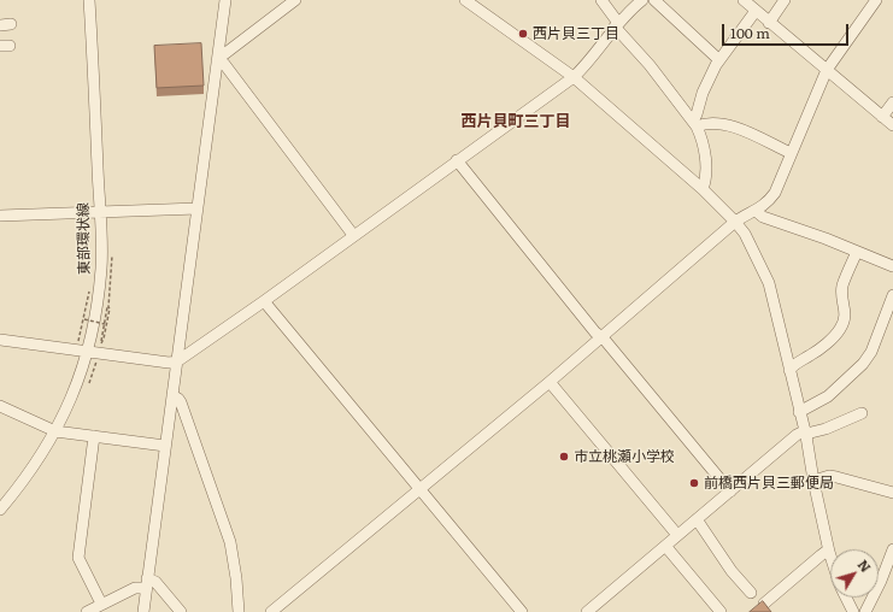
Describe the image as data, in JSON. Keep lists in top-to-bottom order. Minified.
{"streets":{"street":["東部環状線"]},"districts":["西片貝町三丁目"],"places":["西片貝三丁目","市立桃瀬小学校","前橋西片貝三郵便局"],"scale_bar":"100 m","north":"top right"}
